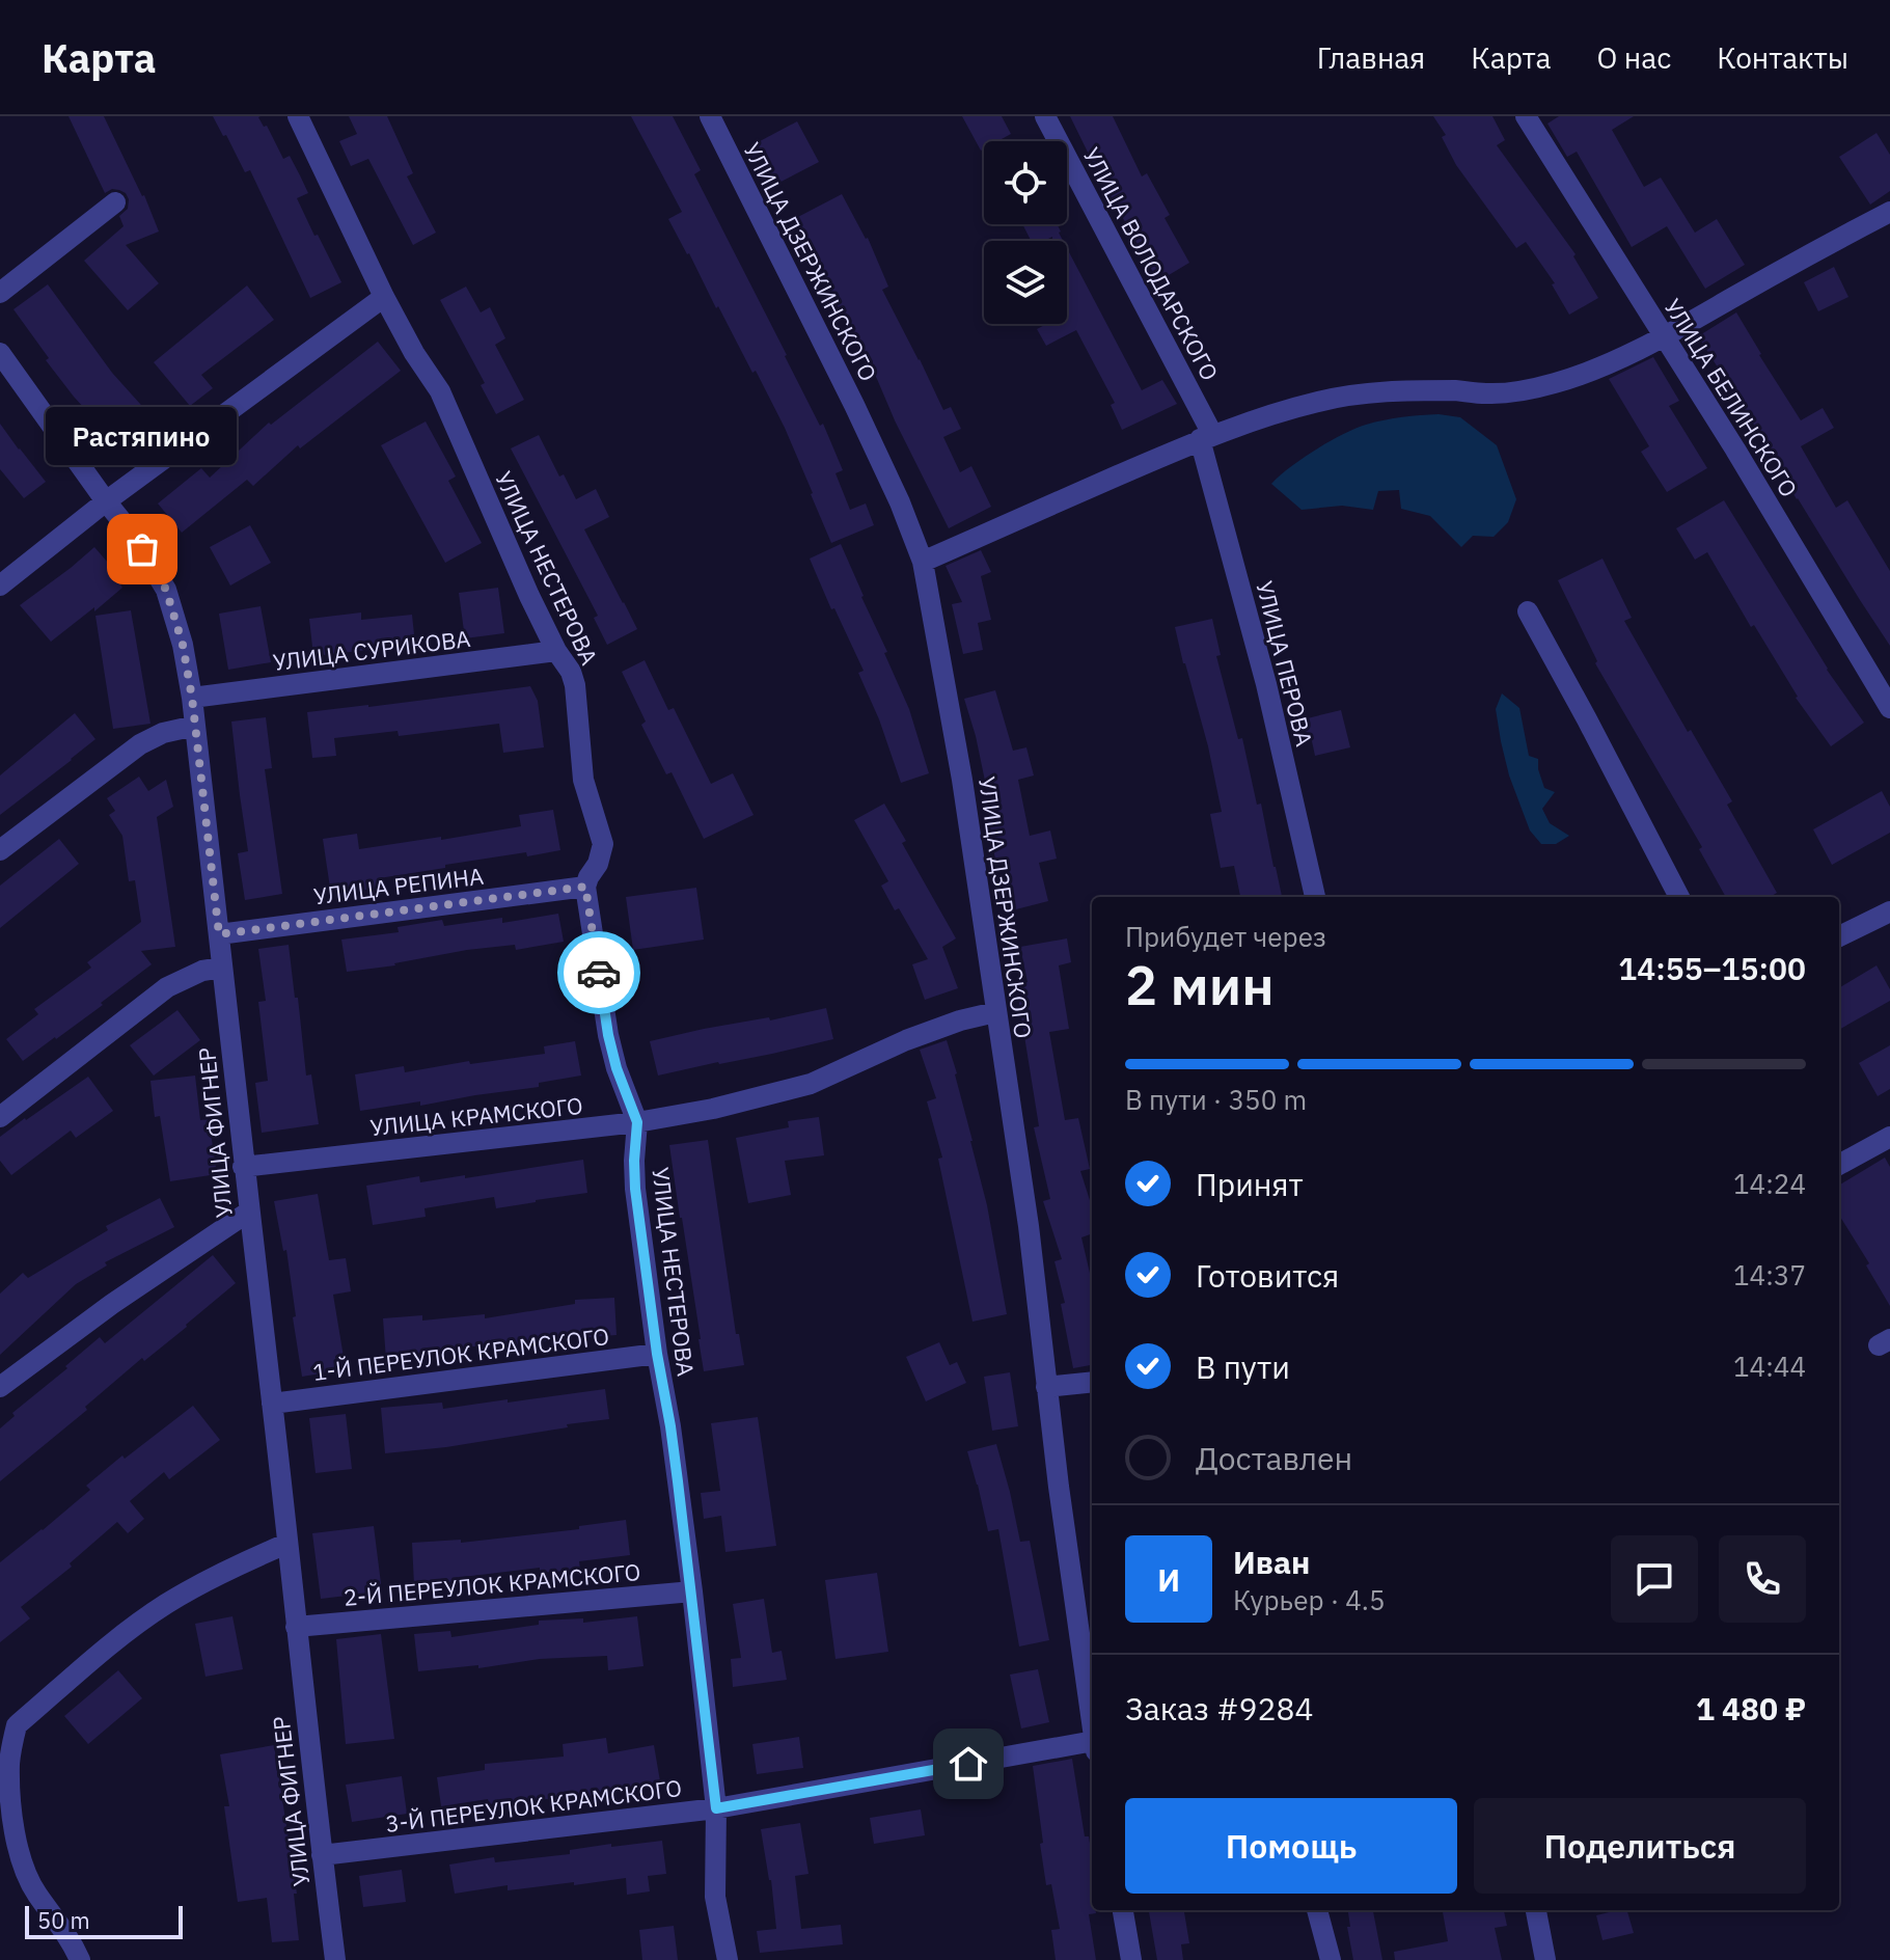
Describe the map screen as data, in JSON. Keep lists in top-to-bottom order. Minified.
{"streets":{"street":["УЛИЦА ДЗЕРЖИНСКОГО","УЛИЦА ВОЛОДАРСКОГО","УЛИЦА БЕЛИНСКОГО","УЛИЦА НЕСТЕРОВА","УЛИЦА СУРИКОВА","УЛИЦА ПЕРОВА","УЛИЦА РЕПИНА","УЛИЦА КРАМСКОГО","УЛИЦА ФИГНЕР","1-Й ПЕРЕУЛОК КРАМСКОГО","2-Й ПЕРЕУЛОК КРАМСКОГО","3-Й ПЕРЕУЛОК КРАМСКОГО"]},"crossings":[["УЛИЦА ДЗЕРЖИНСКОГО","УЛИЦА КРАМСКОГО"],["УЛИЦА ВОЛОДАРСКОГО","УЛИЦА ПЕРОВА"],["УЛИЦА НЕСТЕРОВА","УЛИЦА СУРИКОВА"],["УЛИЦА НЕСТЕРОВА","УЛИЦА РЕПИНА"],["УЛИЦА НЕСТЕРОВА","УЛИЦА КРАМСКОГО"],["УЛИЦА НЕСТЕРОВА","1-Й ПЕРЕУЛОК КРАМСКОГО"],["УЛИЦА НЕСТЕРОВА","2-Й ПЕРЕУЛОК КРАМСКОГО"],["УЛИЦА НЕСТЕРОВА","3-Й ПЕРЕУЛОК КРАМСКОГО"],["УЛИЦА СУРИКОВА","УЛИЦА ФИГНЕР"],["УЛИЦА РЕПИНА","УЛИЦА ФИГНЕР"],["УЛИЦА КРАМСКОГО","УЛИЦА ФИГНЕР"],["УЛИЦА ФИГНЕР","1-Й ПЕРЕУЛОК КРАМСКОГО"],["УЛИЦА ФИГНЕР","2-Й ПЕРЕУЛОК КРАМСКОГО"],["УЛИЦА ФИГНЕР","3-Й ПЕРЕУЛОК КРАМСКОГО"]],"places":["Растяпино"],"scale_bar":"50 m","page":{"header":"Карта","nav":["Главная","Карта","О нас","Контакты"],"bubble":"Растяпино","heading":["2 мин","Прибудет через","14:55–15:00"],"panel":["Иван","Курьер · 4.5","Заказ #9284","1 480 ₽"],"bar":"В пути · 350 m","list":[["Принят","14:24"],["Готовится","14:37"],["В пути","14:44"],"Доставлен"],"round":"И","buttons":["Помощь","Поделиться"],"scale":"50 m"}}
